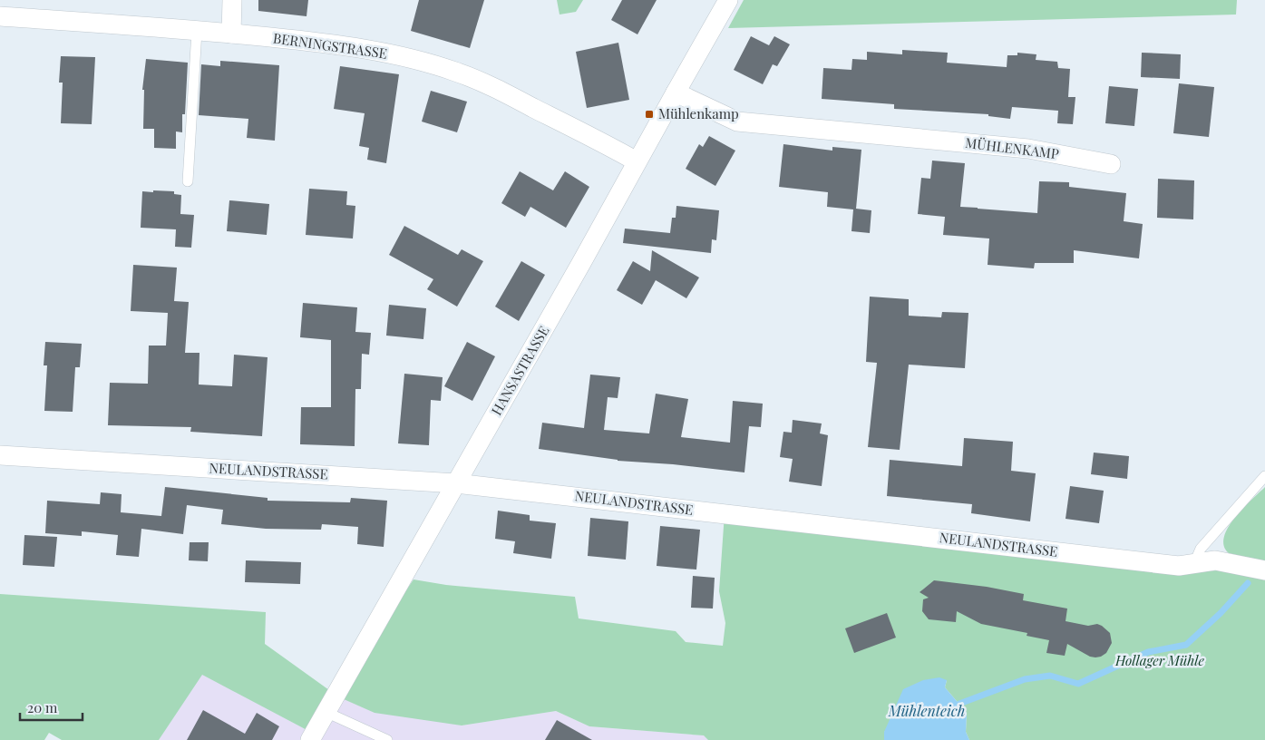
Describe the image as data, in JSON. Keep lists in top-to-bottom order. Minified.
{"streets":{"street":["BERNINGSTRASSE","MÜHLENKAMP","HANSASTRASSE","NEULANDSTRASSE"]},"crossings":[["BERNINGSTRASSE","HANSASTRASSE"],["MÜHLENKAMP","HANSASTRASSE"],["HANSASTRASSE","NEULANDSTRASSE"]],"water":["Mühlenteich"],"parks":["Hollager Mühle"],"places":{"transit":["Mühlenkamp"]},"scale_bar":"20 m"}
